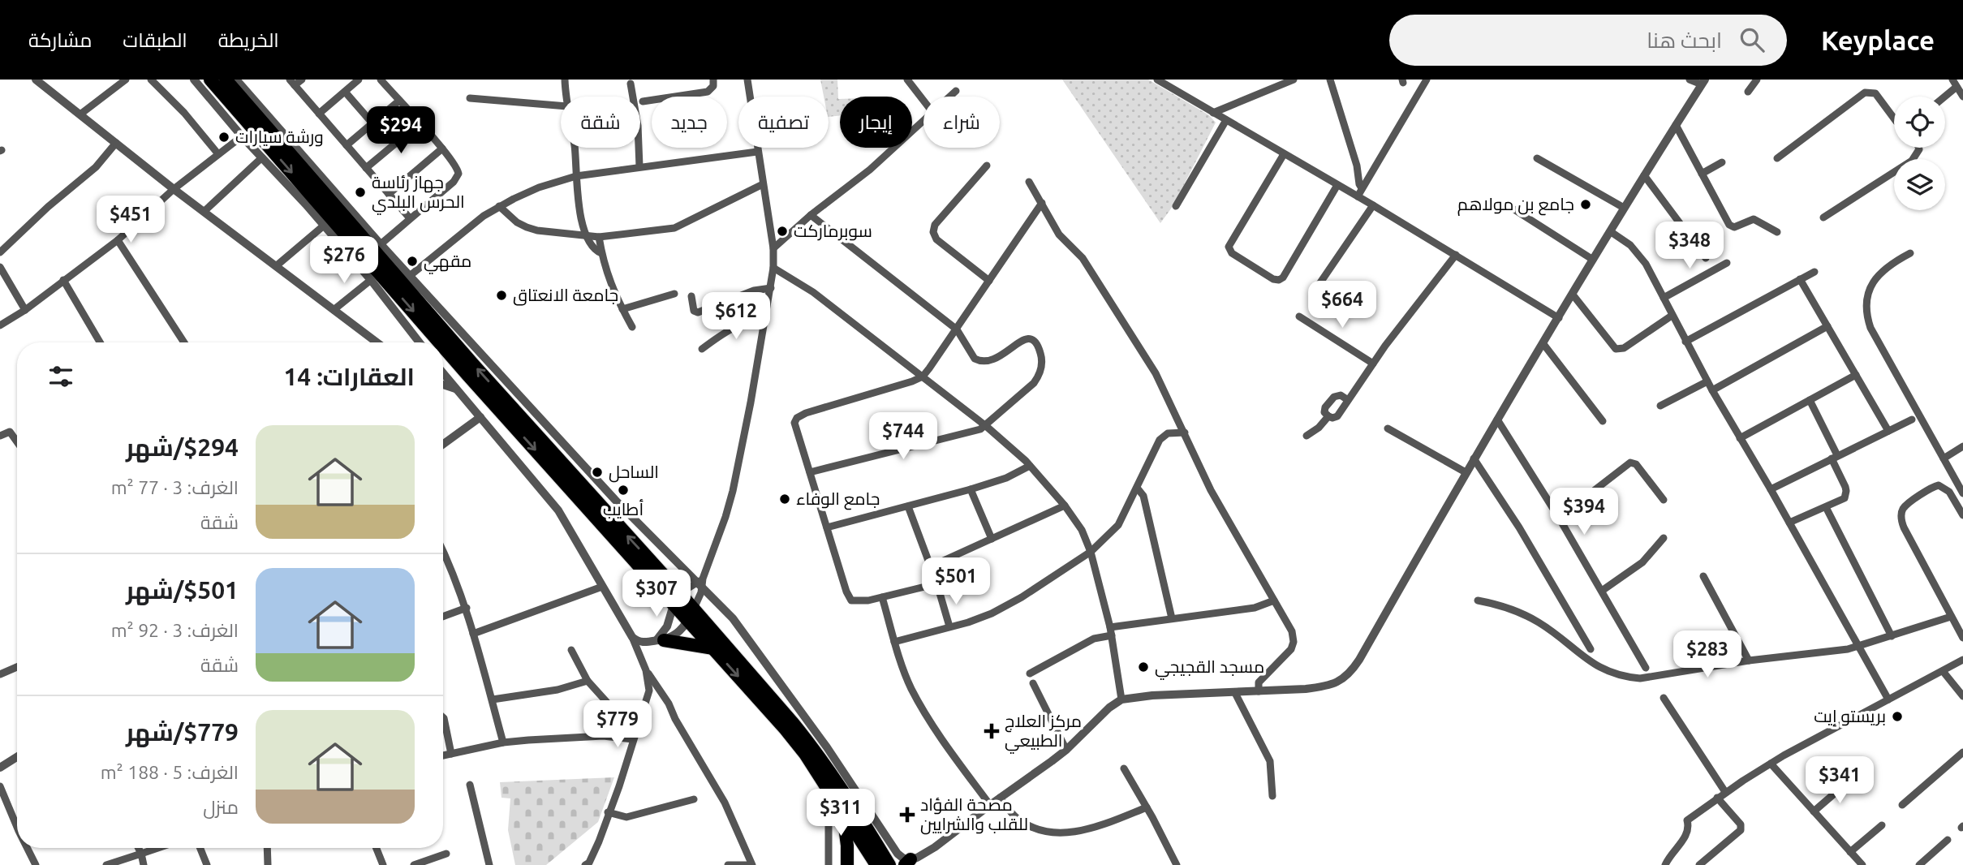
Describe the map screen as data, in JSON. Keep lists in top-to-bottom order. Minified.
{"places":{"other":["ورشة سيارات","جهاز رئاسة الحرس البلدي","جامع بن مولاهم","سوبرماركت","مقهي","جامعة الانعتاق","الساحل","أطايب","جامع الوفاء","مسجد القجيجي","بريستو إيت"],"health":["مركز العلاج الطبيعي","مصحة الفؤاد للقلب والشرايين"]},"page":{"header":"Keyplace","search":"ابحث هنا","nav":["الخريطة","الطبقات","مشاركة"],"chip":["شراء","إيجار","تصفية","جديد","شقة"],"price":["$294","$451","$348","$276","$664","$612","$744","$394","$501","$307","$283","$779","$341","$311"],"heading":"العقارات: 14","list":[{"name":"$294/شهر","note":"الغرف: 3 · 77 m² · شقة"},{"name":"$501/شهر","note":"الغرف: 3 · 92 m² · شقة"},{"name":"$779/شهر","note":"الغرف: 5 · 188 m² · منزل"}]}}
